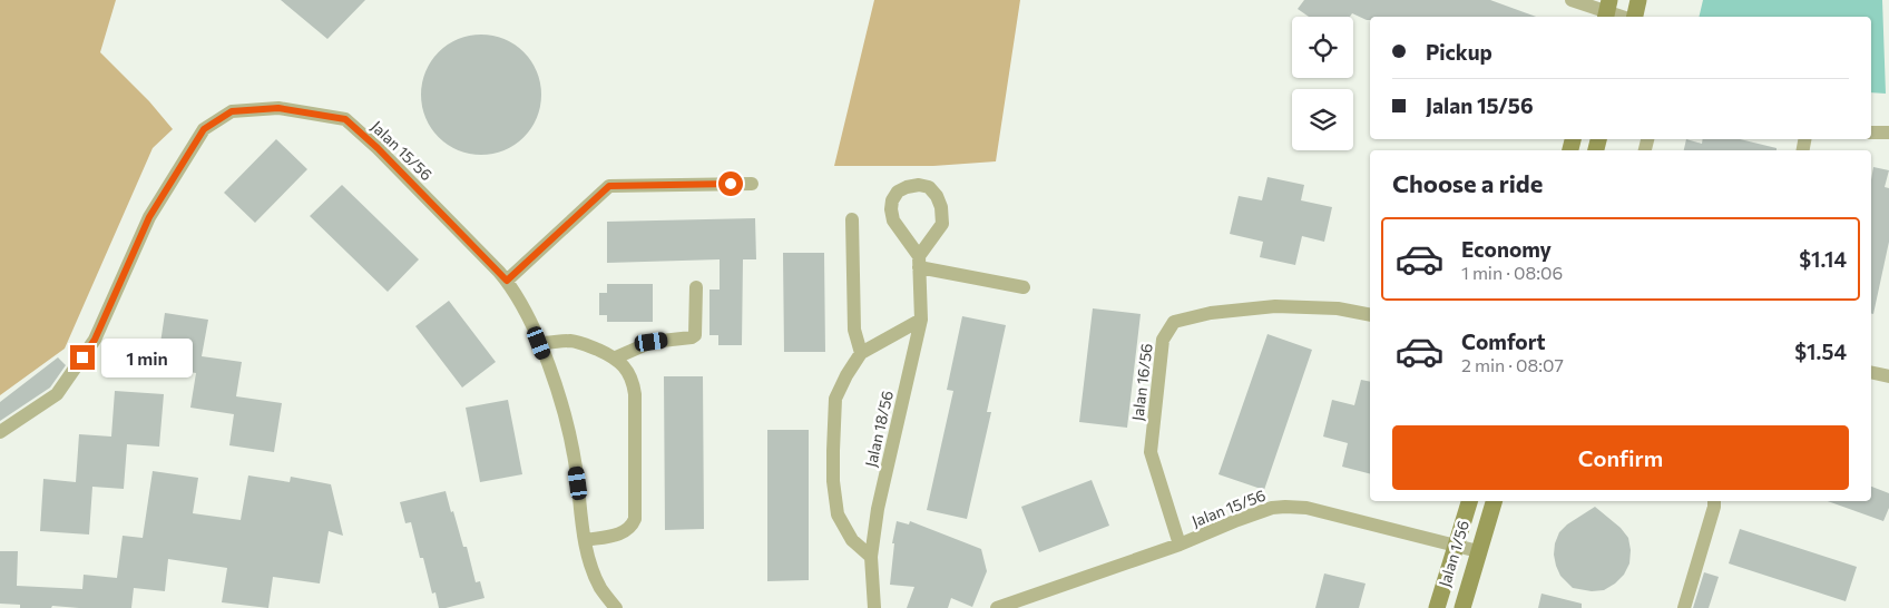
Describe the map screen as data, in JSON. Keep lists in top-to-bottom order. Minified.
{"streets":{"main road":["Jalan 1/56"],"street":["Jalan 15/56","Jalan 16/56","Jalan 18/56"]},"crossings":[["Jalan 15/56","Jalan 16/56"],["Jalan 15/56","Jalan 1/56"]],"page":{"banner":["Pickup","Jalan 15/56"],"heading":"Choose a ride","list":[{"name":"Economy","note":"1 min · 08:06","value":"$1.14"},{"name":"Comfort","note":"2 min · 08:07","value":"$1.54"}],"bubble":"1 min","buttons":"Confirm"}}
